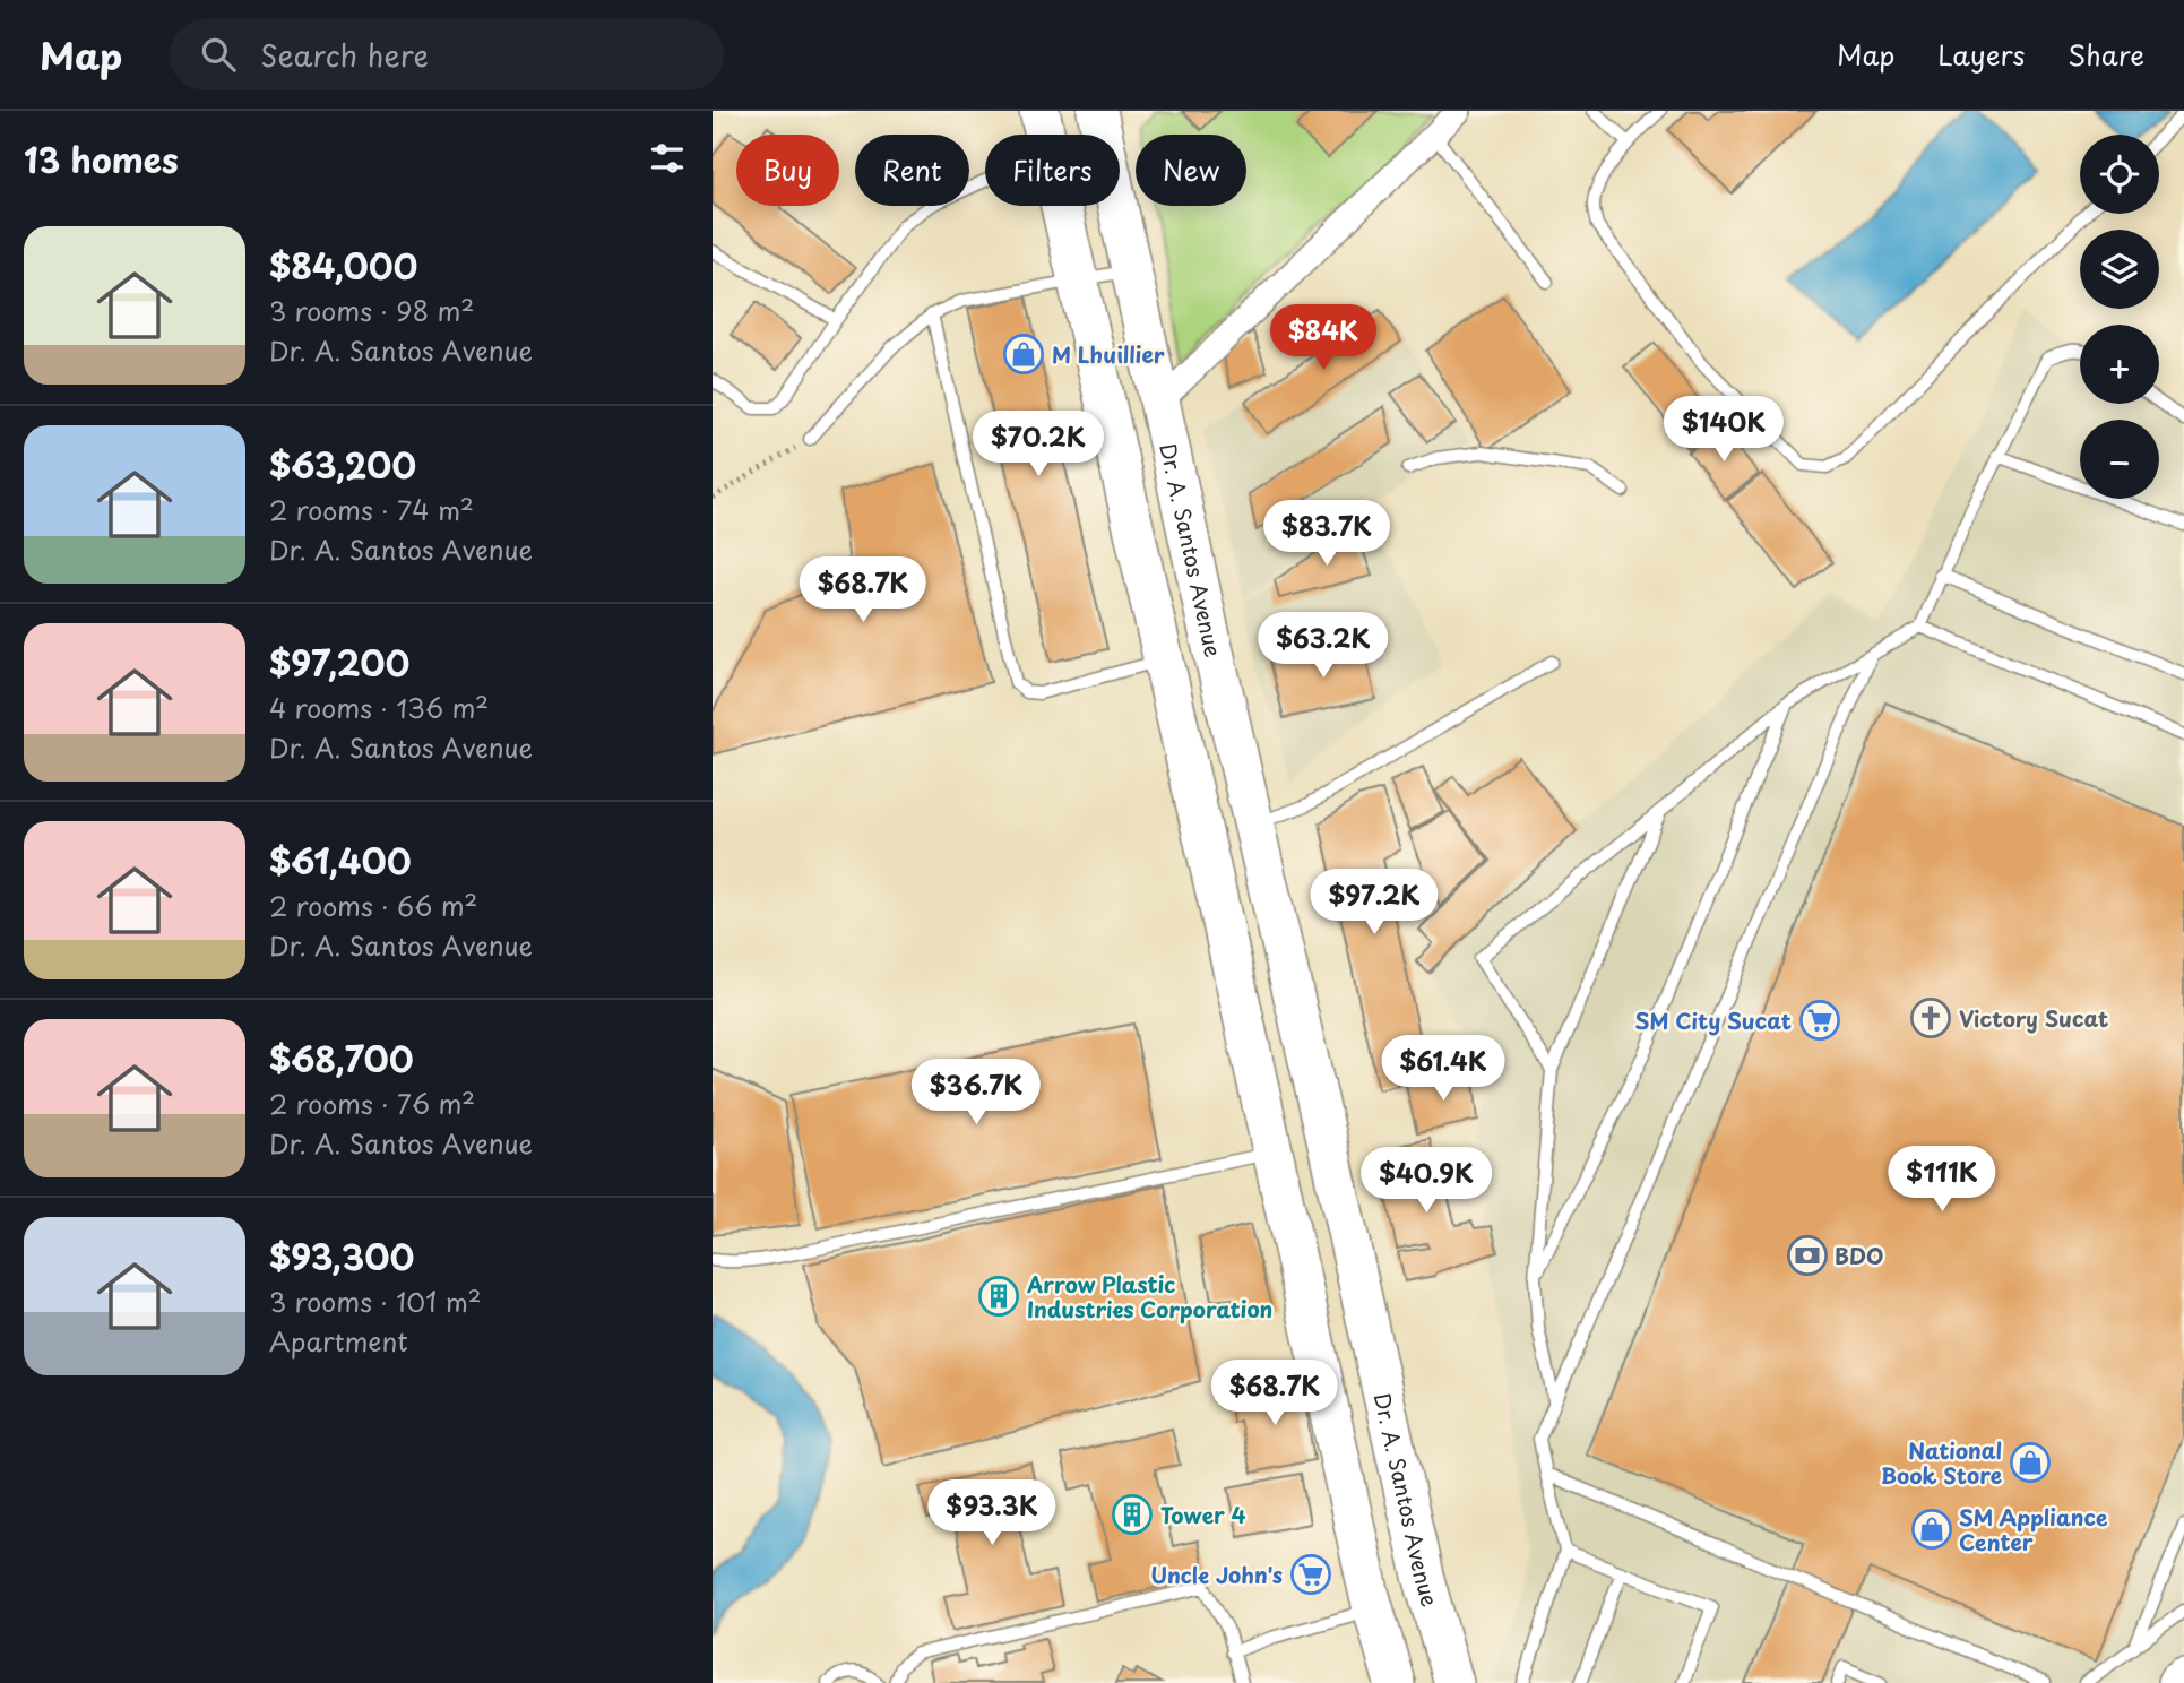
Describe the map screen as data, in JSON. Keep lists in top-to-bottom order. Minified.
{"streets":{"main road":["Dr. A. Santos Avenue"]},"places":{"shop":["M Lhuillier","National Book Store","SM Appliance Center"],"church":["Victory Sucat"],"supermarket":["SM City Sucat","Uncle John's"],"bank":["BDO"],"building":["Arrow Plastic Industries Corporation","Tower 4"]},"page":{"header":"Map","search":"Search here","nav":["Map","Layers","Share"],"heading":"13 homes","map_buttons":["+","−"],"chip":["Buy","Rent","Filters","New"],"list":[{"name":"$84,000","note":"3 rooms · 98 m² · Dr. A. Santos Avenue"},{"name":"$63,200","note":"2 rooms · 74 m² · Dr. A. Santos Avenue"},{"name":"$97,200","note":"4 rooms · 136 m² · Dr. A. Santos Avenue"},{"name":"$61,400","note":"2 rooms · 66 m² · Dr. A. Santos Avenue"},{"name":"$68,700","note":"2 rooms · 76 m² · Dr. A. Santos Avenue"},{"name":"$93,300","note":"3 rooms · 101 m² · Apartment"}],"price":["$84K","$140K","$70.2K","$83.7K","$68.7K","$63.2K","$97.2K","$61.4K","$36.7K","$111K","$40.9K","$68.7K","$93.3K"]}}
